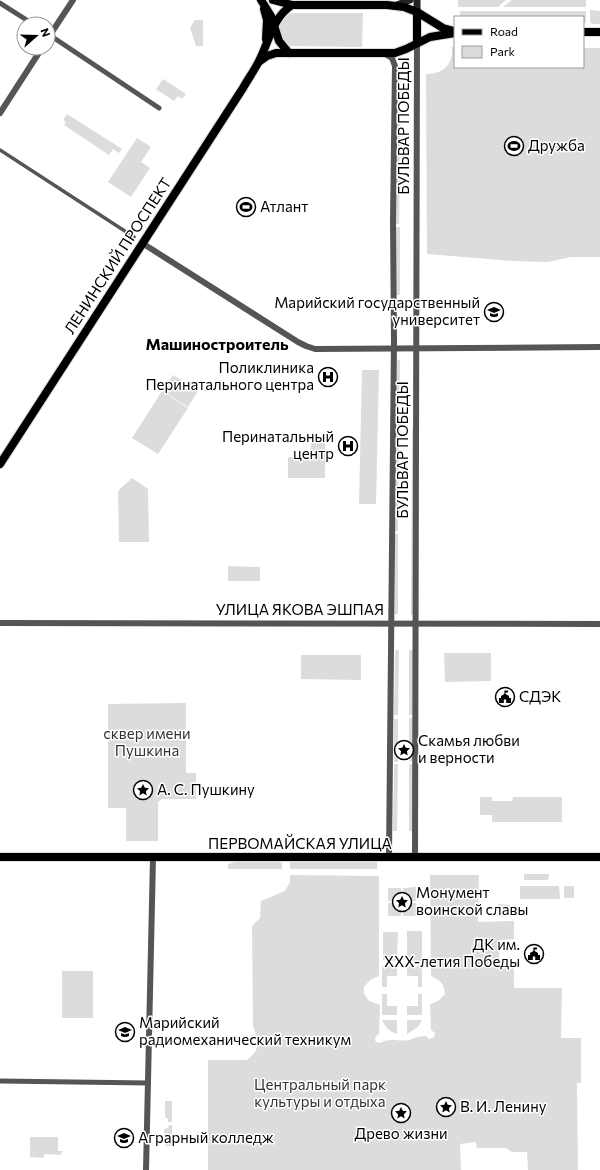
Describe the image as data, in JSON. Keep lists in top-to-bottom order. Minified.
{"streets":{"main road":["ЛЕНИНСКИЙ ПРОСПЕКТ","ПЕРВОМАЙСКАЯ УЛИЦА"],"street":["БУЛЬВАР ПОБЕДЫ","УЛИЦА ЯКОВА ЭШПАЯ"]},"crossings":[["БУЛЬВАР ПОБЕДЫ","УЛИЦА ЯКОВА ЭШПАЯ"],["БУЛЬВАР ПОБЕДЫ","ПЕРВОМАЙСКАЯ УЛИЦА"]],"districts":["Машиностроитель"],"parks":["сквер имени Пушкина","Центральный парк культуры и отдыха"],"places":{"sports":["Дружба","Атлант"],"school or university":["Марийский государственный университет","Марийский радиомеханический техникум","Аграрный колледж"],"hospital":["Поликлиника Перинатального центра","Перинатальный центр"],"public building":["СДЭК","ДК им. ХХХ-летия Победы"],"place":["Скамья любви и верности","А. С. Пушкину","Монумент воинской славы","В. И. Ленину","Древо жизни"]},"legend":["Road","Park"],"north":"right"}
